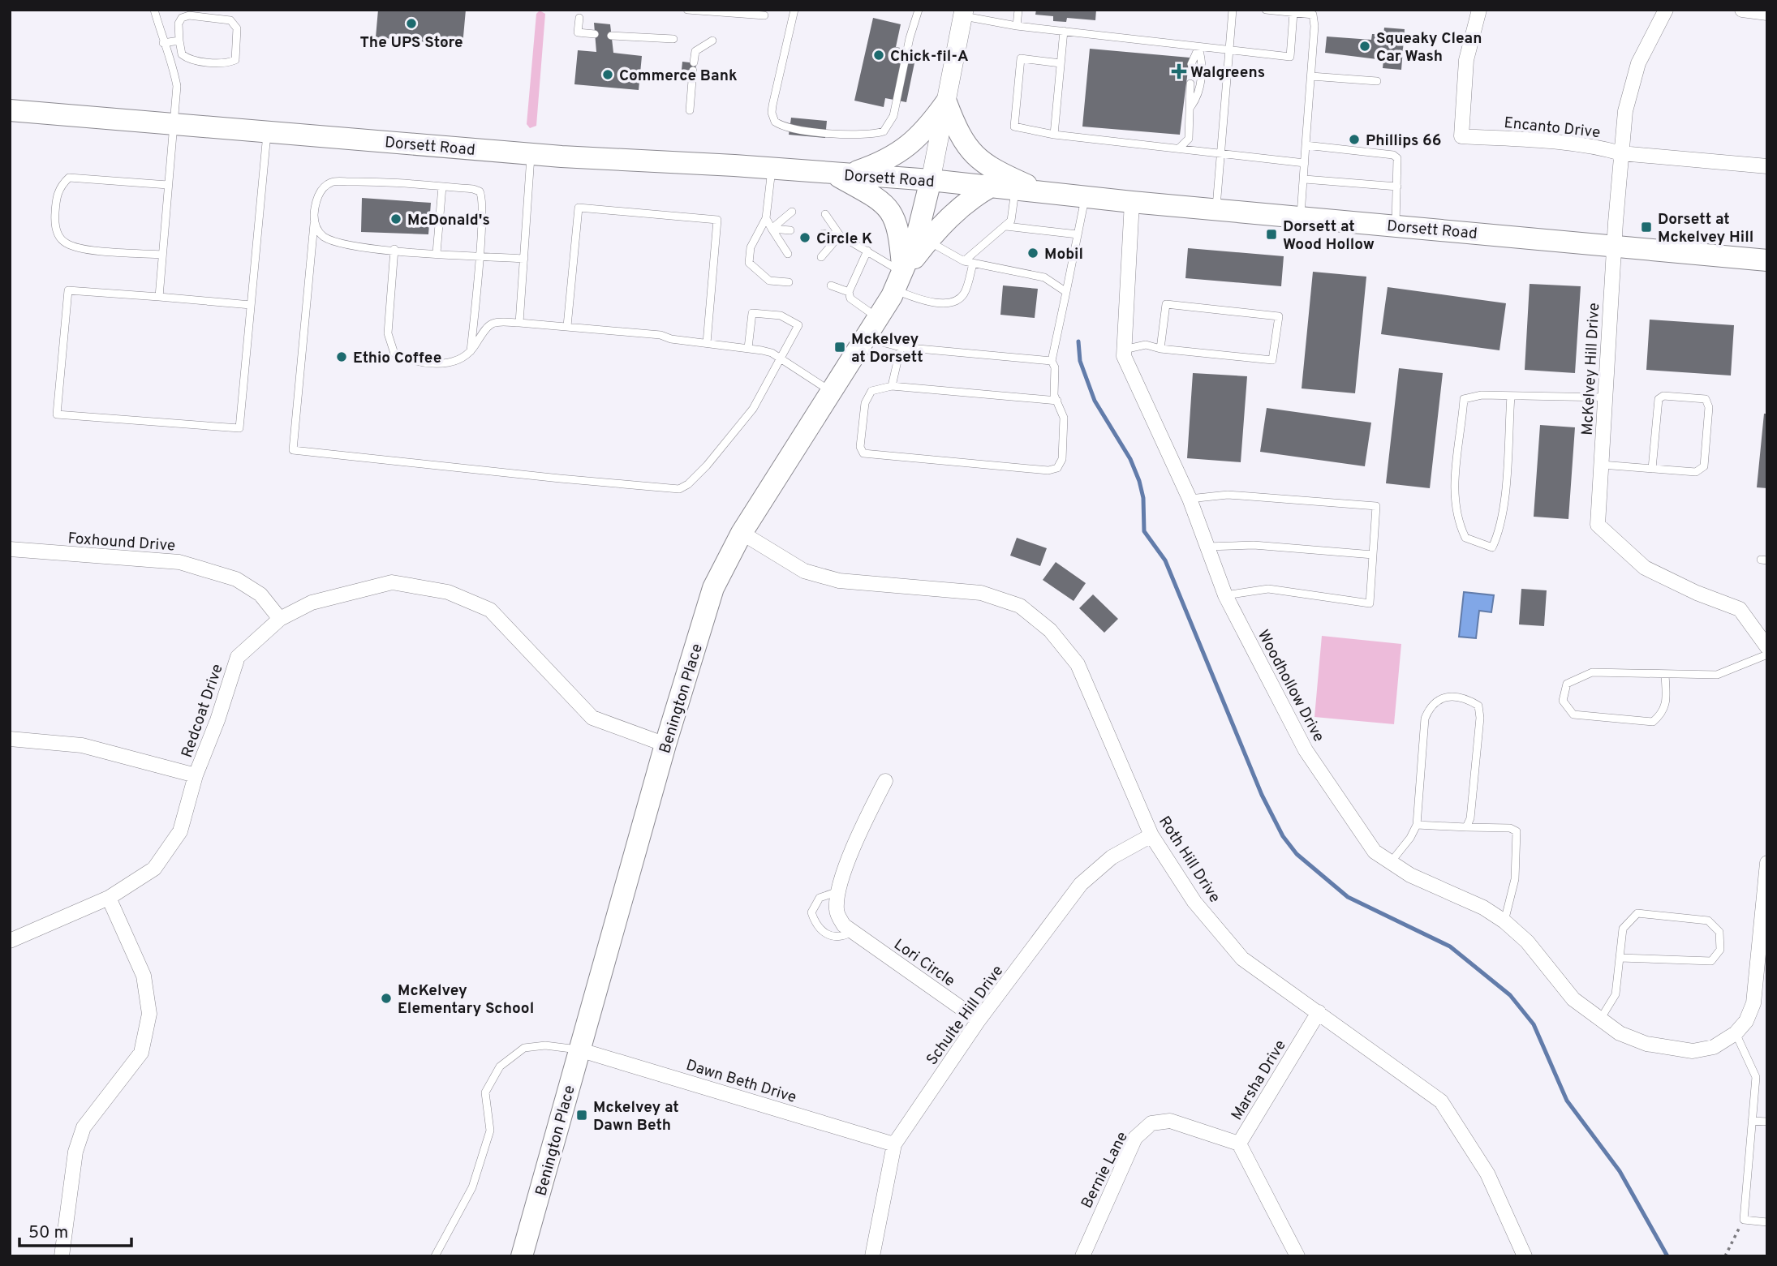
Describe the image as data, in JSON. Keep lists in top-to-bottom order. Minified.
{"streets":{"main road":["Dorsett Road","Benington Place"],"street":["Encanto Drive","McKelvey Hill Drive","Foxhound Drive","Woodhollow Drive","Redcoat Drive","Roth Hill Drive","Lori Circle","Schulte Hill Drive","Marsha Drive","Dawn Beth Drive","Bernie Lane"]},"crossings":[["Encanto Drive","McKelvey Hill Drive"],["Dorsett Road","McKelvey Hill Drive"],["Dorsett Road","Woodhollow Drive"],["Dorsett Road","Benington Place"],["Foxhound Drive","Redcoat Drive"],["Benington Place","Redcoat Drive"],["Benington Place","Roth Hill Drive"],["Benington Place","Dawn Beth Drive"],["Roth Hill Drive","Schulte Hill Drive"],["Roth Hill Drive","Marsha Drive"],["Lori Circle","Schulte Hill Drive"],["Schulte Hill Drive","Dawn Beth Drive"],["Marsha Drive","Bernie Lane"]],"places":{"other":["The UPS Store","Squeaky Clean Car Wash","Chick-fil-A","Commerce Bank","Phillips 66","McDonald's","Circle K","Mobil","Ethio Coffee","McKelvey Elementary School"],"health":["Walgreens"],"transit":["Dorsett at Mckelvey Hill","Dorsett at Wood Hollow","Mckelvey at Dorsett","Mckelvey at Dawn Beth"]},"scale_bar":"50 m"}
